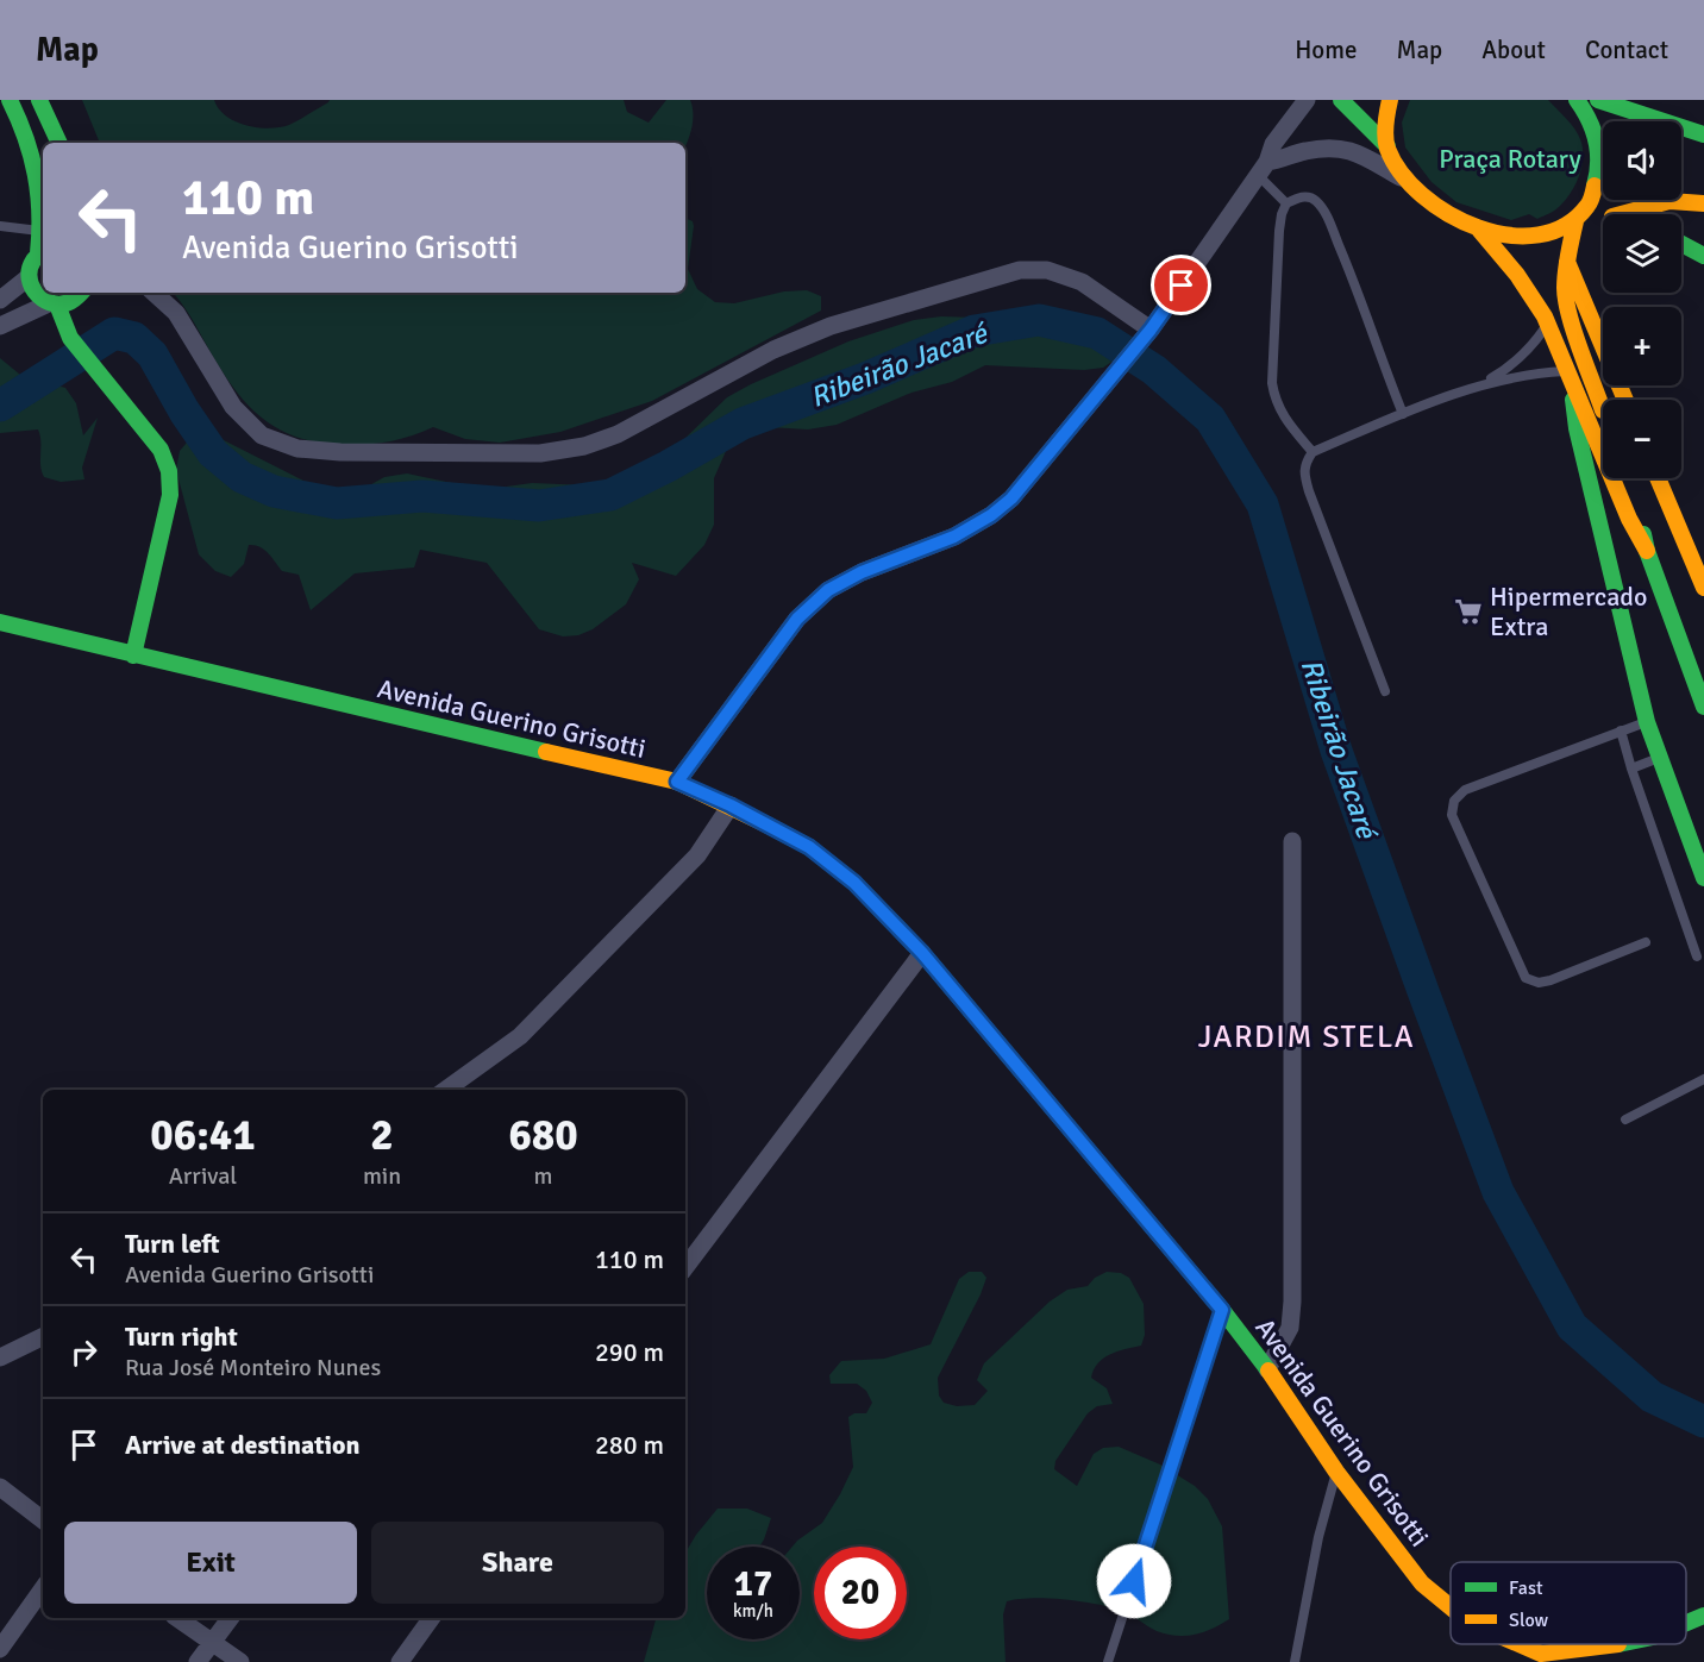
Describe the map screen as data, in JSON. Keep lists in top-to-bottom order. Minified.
{"streets":{"main road":["Avenida Guerino Grisotti"]},"districts":["JARDIM STELA"],"water":["Ribeirão Jacaré"],"parks":["Praça Rotary"],"places":{"supermarket":["Hipermercado Extra"]},"legend":["Fast","Slow"],"page":{"header":"Map","nav":["Home","Map","About","Contact"],"map_buttons":["+","−"],"turn":["110 m","Avenida Guerino Grisotti"],"eta":["06:41","Arrival","2","min","680","m"],"list":[{"name":"Turn left","note":"Avenida Guerino Grisotti","value":"110 m"},{"name":"Turn right","note":"Rua José Monteiro Nunes","value":"290 m"},{"name":"Arrive at destination","value":"280 m"}],"buttons":["Exit","Share"],"speed":"17 km/h","limit":"20"}}
